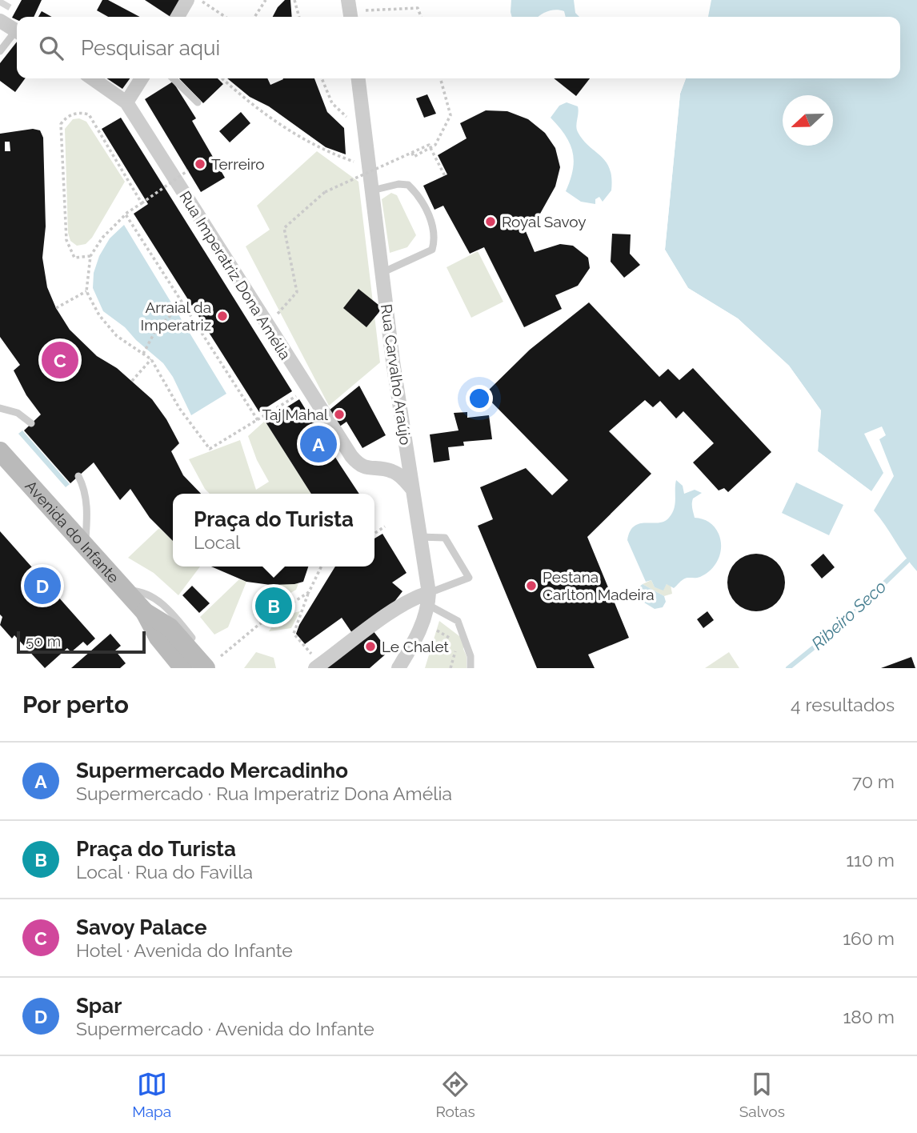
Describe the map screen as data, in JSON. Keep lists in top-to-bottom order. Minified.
{"streets":{"main road":["Avenida do Infante"],"street":["Rua Imperatriz Dona Amélia","Rua Carvalho Araújo"]},"crossings":[["Rua Imperatriz Dona Amélia","Rua Carvalho Araújo"]],"water":["Ribeiro Seco"],"places":["Terreiro","Royal Savoy","Arraial da Imperatriz","Taj Mahal","Pestana Carlton Madeira","Le Chalet"],"scale_bar":"50 m","north":"left","page":{"search":"Pesquisar aqui","pins":["C","A","D","B"],"popup":["Praça do Turista","Local"],"scale":"50 m","heading":["Por perto","4 resultados"],"list":[{"mark":"A","name":"Supermercado Mercadinho","note":"Supermercado · Rua Imperatriz Dona Amélia","value":"70 m"},{"mark":"B","name":"Praça do Turista","note":"Local · Rua do Favilla","value":"110 m"},{"mark":"C","name":"Savoy Palace","note":"Hotel · Avenida do Infante","value":"160 m"},{"mark":"D","name":"Spar","note":"Supermercado · Avenida do Infante","value":"180 m"}],"nav":["Mapa","Rotas","Salvos"]}}
